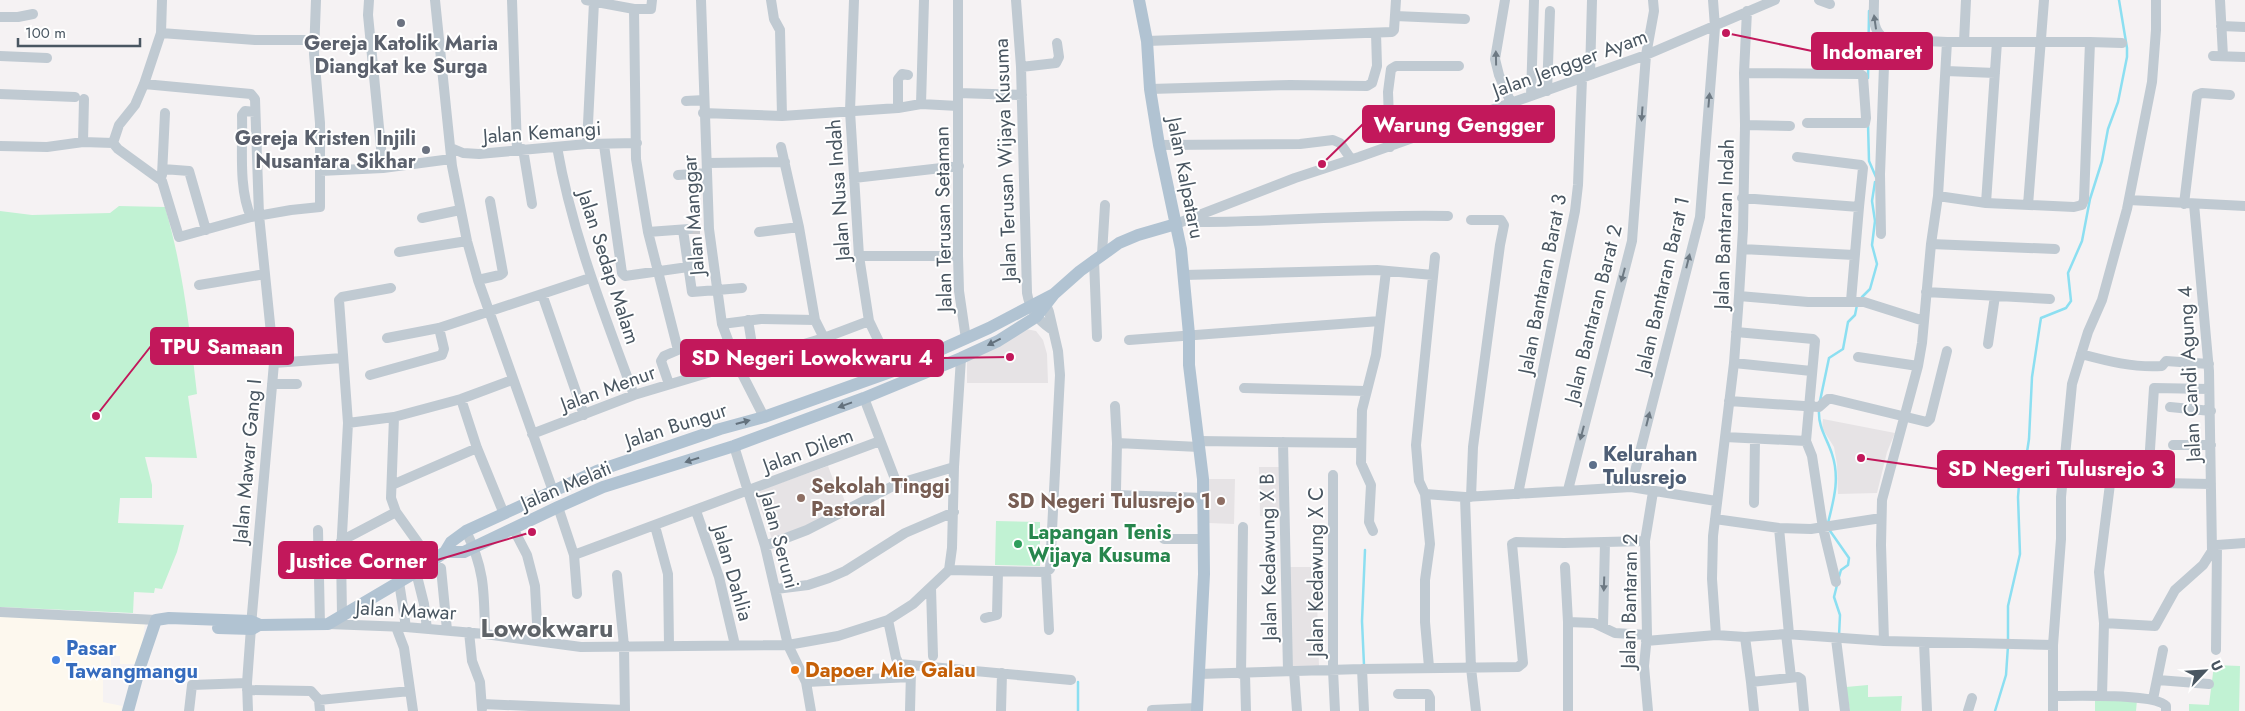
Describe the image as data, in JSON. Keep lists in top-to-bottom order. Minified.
{"streets":{"main road":["Jalan Kalpataru","Jalan Bungur","Jalan Melati","Jalan Mawar"],"street":["Jalan Jengger Ayam","Jalan Kemangi","Jalan Terusan Wijaya Kusuma","Jalan Nusa Indah","Jalan Manggar","Jalan Terusan Setaman","Jalan Bantaran Indah","Jalan Sedap Malam","Jalan Bantaran Barat 3","Jalan Bantaran Barat 1","Jalan Bantaran Barat 2","Jalan Candi Agung 4","Jalan Menur","Jalan Dilem","Jalan Mawar Gang I","Jalan Seruni","Jalan Kedawung X B","Jalan Kedawung X C","Jalan Dahlia","Jalan Bantaran 2"]},"crossings":[["Jalan Jengger Ayam","Jalan Kalpataru"],["Jalan Jengger Ayam","Jalan Bantaran Indah"],["Jalan Jengger Ayam","Jalan Bantaran Barat 3"],["Jalan Jengger Ayam","Jalan Bantaran Barat 1"],["Jalan Jengger Ayam","Jalan Bantaran Barat 2"],["Jalan Jengger Ayam","Jalan Bungur"],["Jalan Kemangi","Jalan Sedap Malam"],["Jalan Terusan Wijaya Kusuma","Jalan Bungur"],["Jalan Terusan Wijaya Kusuma","Jalan Melati"],["Jalan Kalpataru","Jalan Bungur"],["Jalan Nusa Indah","Jalan Terusan Setaman"],["Jalan Nusa Indah","Jalan Menur"],["Jalan Nusa Indah","Jalan Bungur"],["Jalan Manggar","Jalan Terusan Setaman"],["Jalan Manggar","Jalan Menur"],["Jalan Manggar","Jalan Bungur"],["Jalan Terusan Setaman","Jalan Bungur"],["Jalan Sedap Malam","Jalan Menur"],["Jalan Bungur","Jalan Melati"],["Jalan Bungur","Jalan Mawar"],["Jalan Dilem","Jalan Seruni"],["Jalan Dilem","Jalan Dahlia"],["Jalan Mawar Gang I","Jalan Mawar"],["Jalan Melati","Jalan Seruni"],["Jalan Seruni","Jalan Mawar"],["Jalan Dahlia","Jalan Mawar"]],"one_way":["Jalan Bantaran Barat 1","Jalan Bantaran Barat 2","Jalan Melati"],"districts":["Lowokwaru"],"places":["Gereja Katolik Maria Diangkat ke Surga","Indomaret","Gereja Kristen Injili Nusantara Sikhar","Warung Gengger","SD Negeri Lowokwaru 4","TPU Samaan","SD Negeri Tulusrejo 3","Kelurahan Tulusrejo","Sekolah Tinggi Pastoral","SD Negeri Tulusrejo 1","Justice Corner","Lapangan Tenis Wijaya Kusuma","Pasar Tawangmangu","Dapoer Mie Galau"],"scale_bar":"100 m","north":"top right"}
